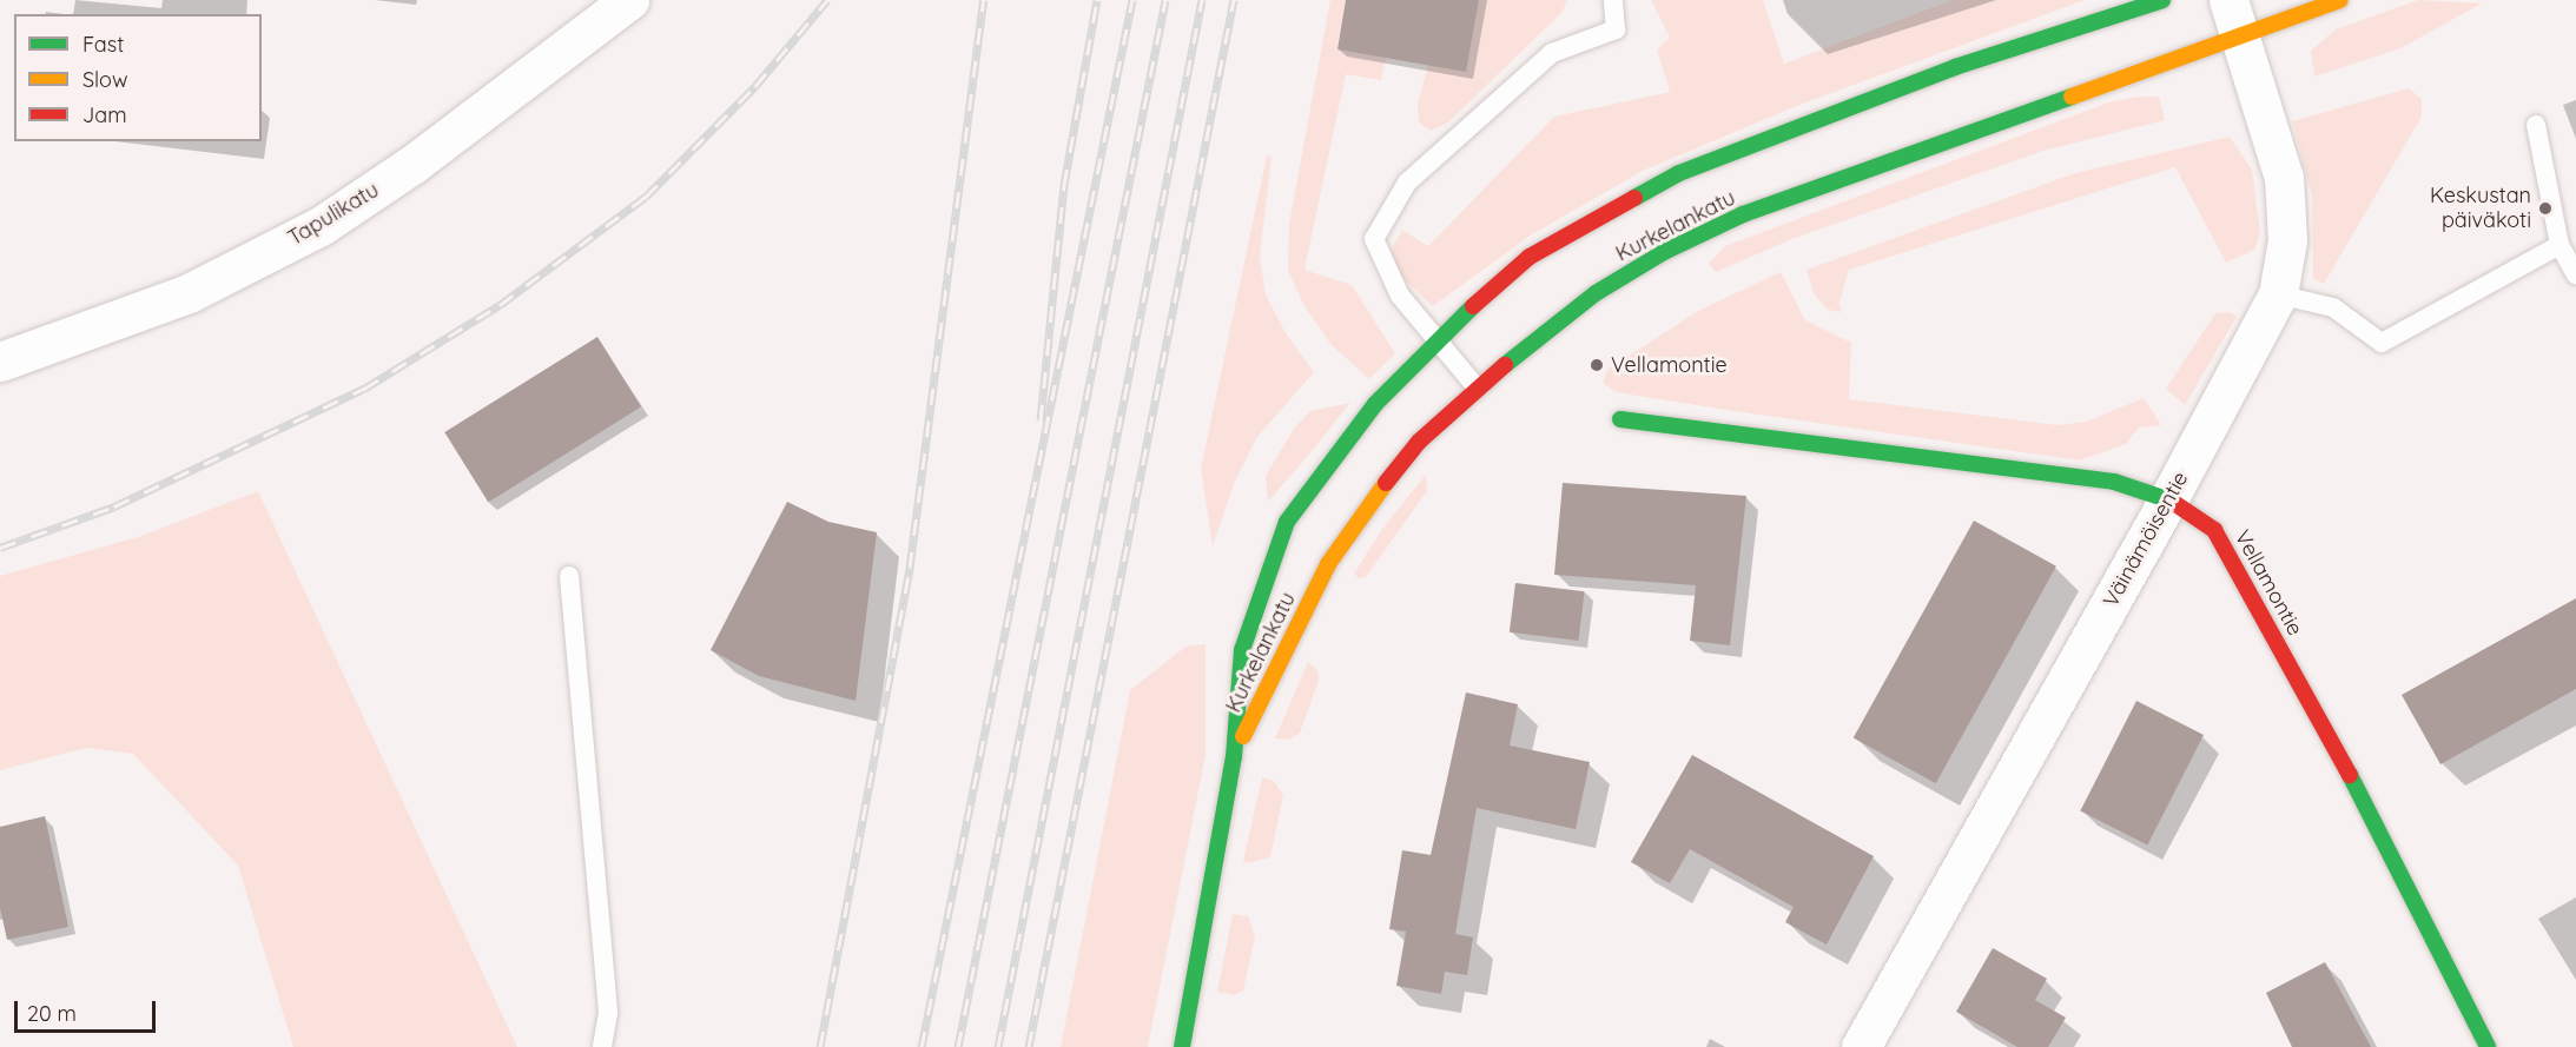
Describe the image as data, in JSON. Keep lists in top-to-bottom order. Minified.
{"streets":{"street":["Tapulikatu","Kurkelankatu","Väinämöisentie","Vellamontie"]},"crossings":[["Kurkelankatu","Väinämöisentie"],["Väinämöisentie","Vellamontie"]],"places":["Keskustan päiväkoti","Vellamontie"],"legend":["Fast","Slow","Jam"],"scale_bar":"20 m"}
